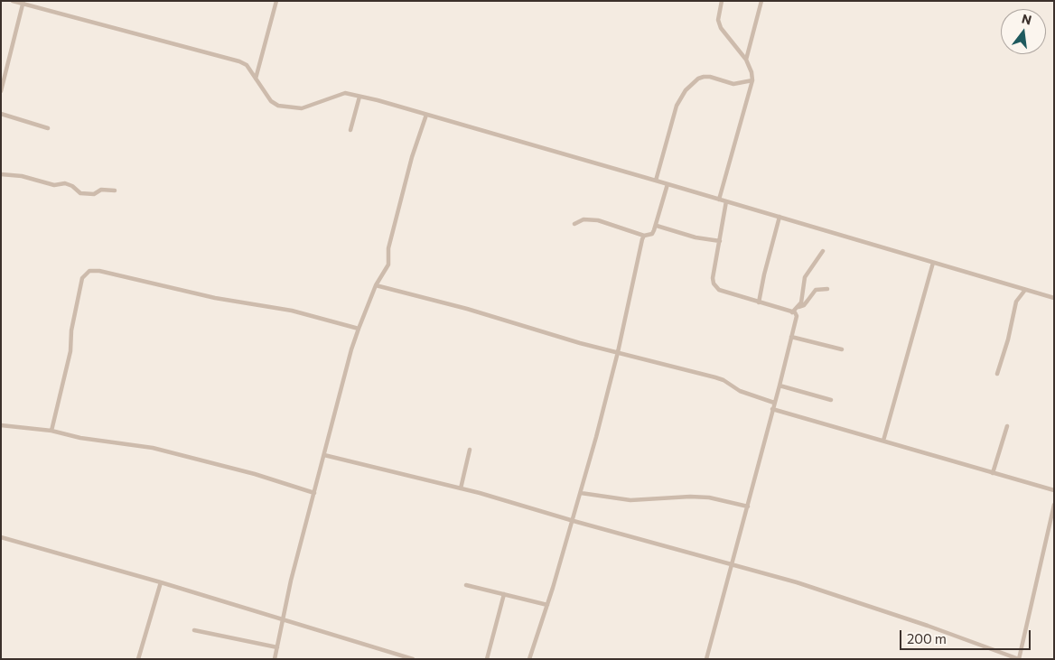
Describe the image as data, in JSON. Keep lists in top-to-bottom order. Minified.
{"scale_bar":"200 m","north":"top"}
